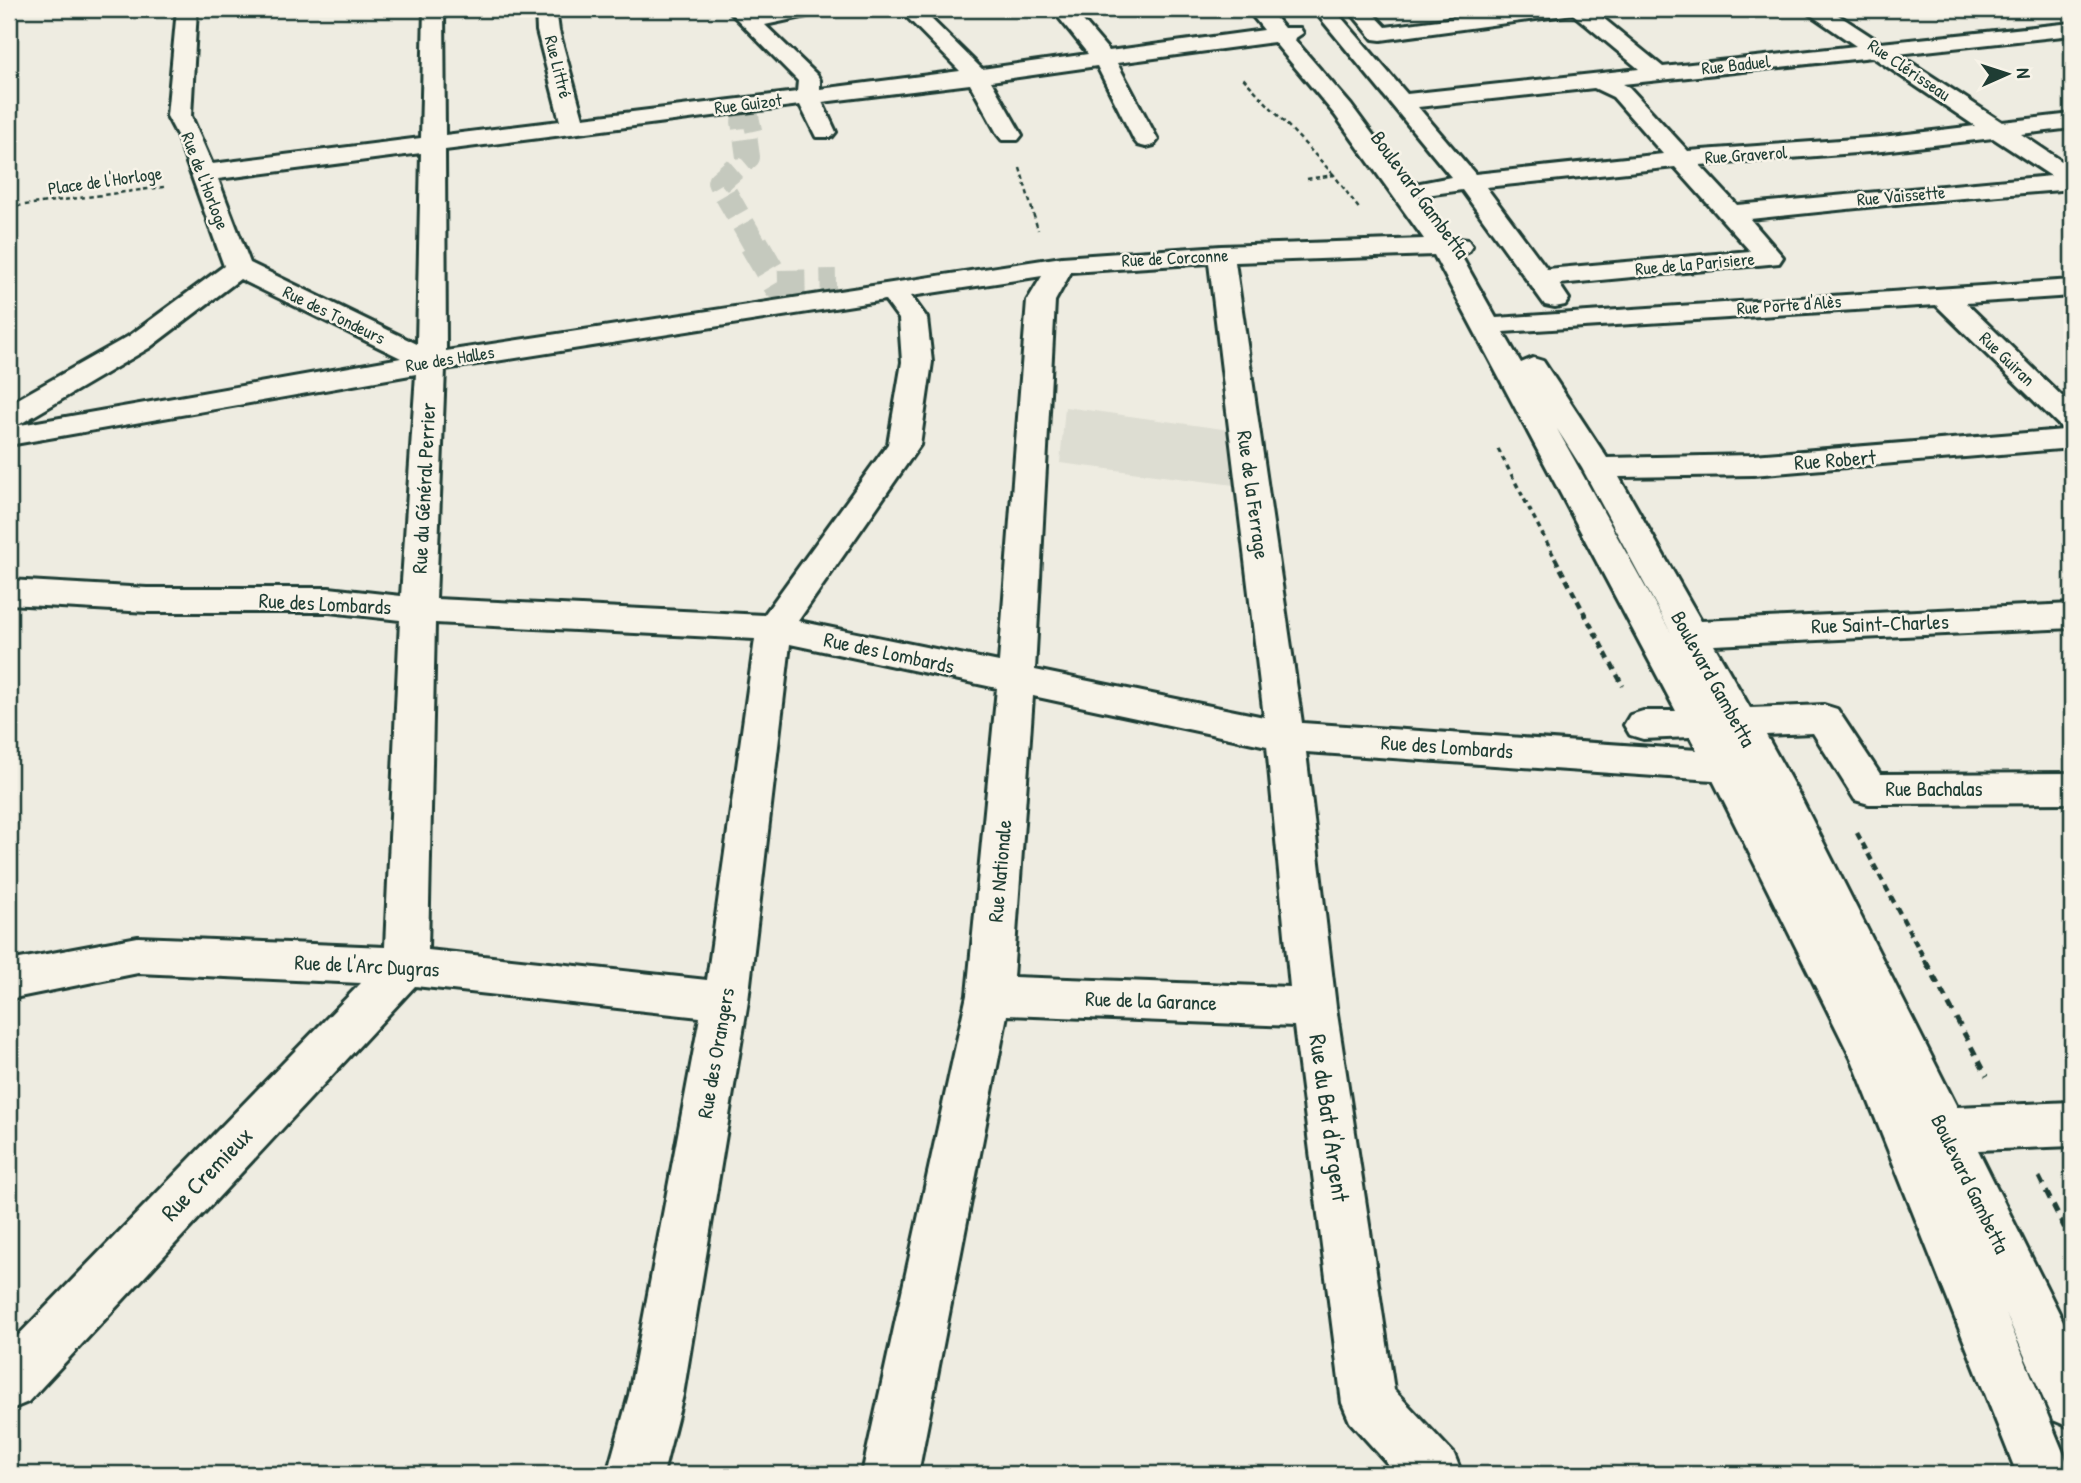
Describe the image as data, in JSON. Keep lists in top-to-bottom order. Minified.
{"streets":{"street":["Rue Baduel","Rue Littré","Rue Clérisseau","Rue Guizot","Rue Graverol","Rue de l'Horloge","Boulevard Gambetta","Rue Vaissette","Rue de Corconne","Rue de la Parisiere","Rue Porte d'Alès","Rue des Tondeurs","Rue des Halles","Rue Guiran","Rue Robert","Rue du Général Perrier","Rue de la Ferrage","Rue des Lombards","Rue Saint-Charles","Rue Bachalas","Rue Nationale","Rue de l'Arc Dugras","Rue de la Garance","Rue des Orangers","Rue du Bat d'Argent","Rue Cremieux"],"path":["Place de l'Horloge"]},"crossings":[["Rue Baduel","Rue Clérisseau"],["Rue Baduel","Boulevard Gambetta"],["Rue Baduel","Rue de la Parisiere"],["Rue Littré","Rue Guizot"],["Rue Clérisseau","Rue Graverol"],["Rue Clérisseau","Rue Vaissette"],["Rue Guizot","Place de l'Horloge"],["Rue Guizot","Rue de l'Horloge"],["Rue Guizot","Boulevard Gambetta"],["Rue Guizot","Rue du Général Perrier"],["Rue Graverol","Boulevard Gambetta"],["Rue Graverol","Rue de la Parisiere"],["Place de l'Horloge","Rue de l'Horloge"],["Rue de l'Horloge","Rue des Tondeurs"],["Boulevard Gambetta","Rue de Corconne"],["Boulevard Gambetta","Rue de la Parisiere"],["Boulevard Gambetta","Rue Porte d'Alès"],["Boulevard Gambetta","Rue Robert"],["Boulevard Gambetta","Rue des Lombards"],["Boulevard Gambetta","Rue Saint-Charles"],["Rue Vaissette","Rue de la Parisiere"],["Rue de Corconne","Rue des Halles"],["Rue de Corconne","Rue de la Ferrage"],["Rue de Corconne","Rue Nationale"],["Rue Porte d'Alès","Rue Guiran"],["Rue des Tondeurs","Rue des Halles"],["Rue des Tondeurs","Rue du Général Perrier"],["Rue des Halles","Rue du Général Perrier"],["Rue du Général Perrier","Rue des Lombards"],["Rue du Général Perrier","Rue de l'Arc Dugras"],["Rue du Général Perrier","Rue Cremieux"],["Rue de la Ferrage","Rue des Lombards"],["Rue de la Ferrage","Rue du Bat d'Argent"],["Rue des Lombards","Rue Nationale"],["Rue des Lombards","Rue des Orangers"],["Rue des Lombards","Rue du Bat d'Argent"],["Rue Nationale","Rue de la Garance"],["Rue de l'Arc Dugras","Rue des Orangers"],["Rue de l'Arc Dugras","Rue Cremieux"],["Rue de la Garance","Rue du Bat d'Argent"]],"north":"right"}
